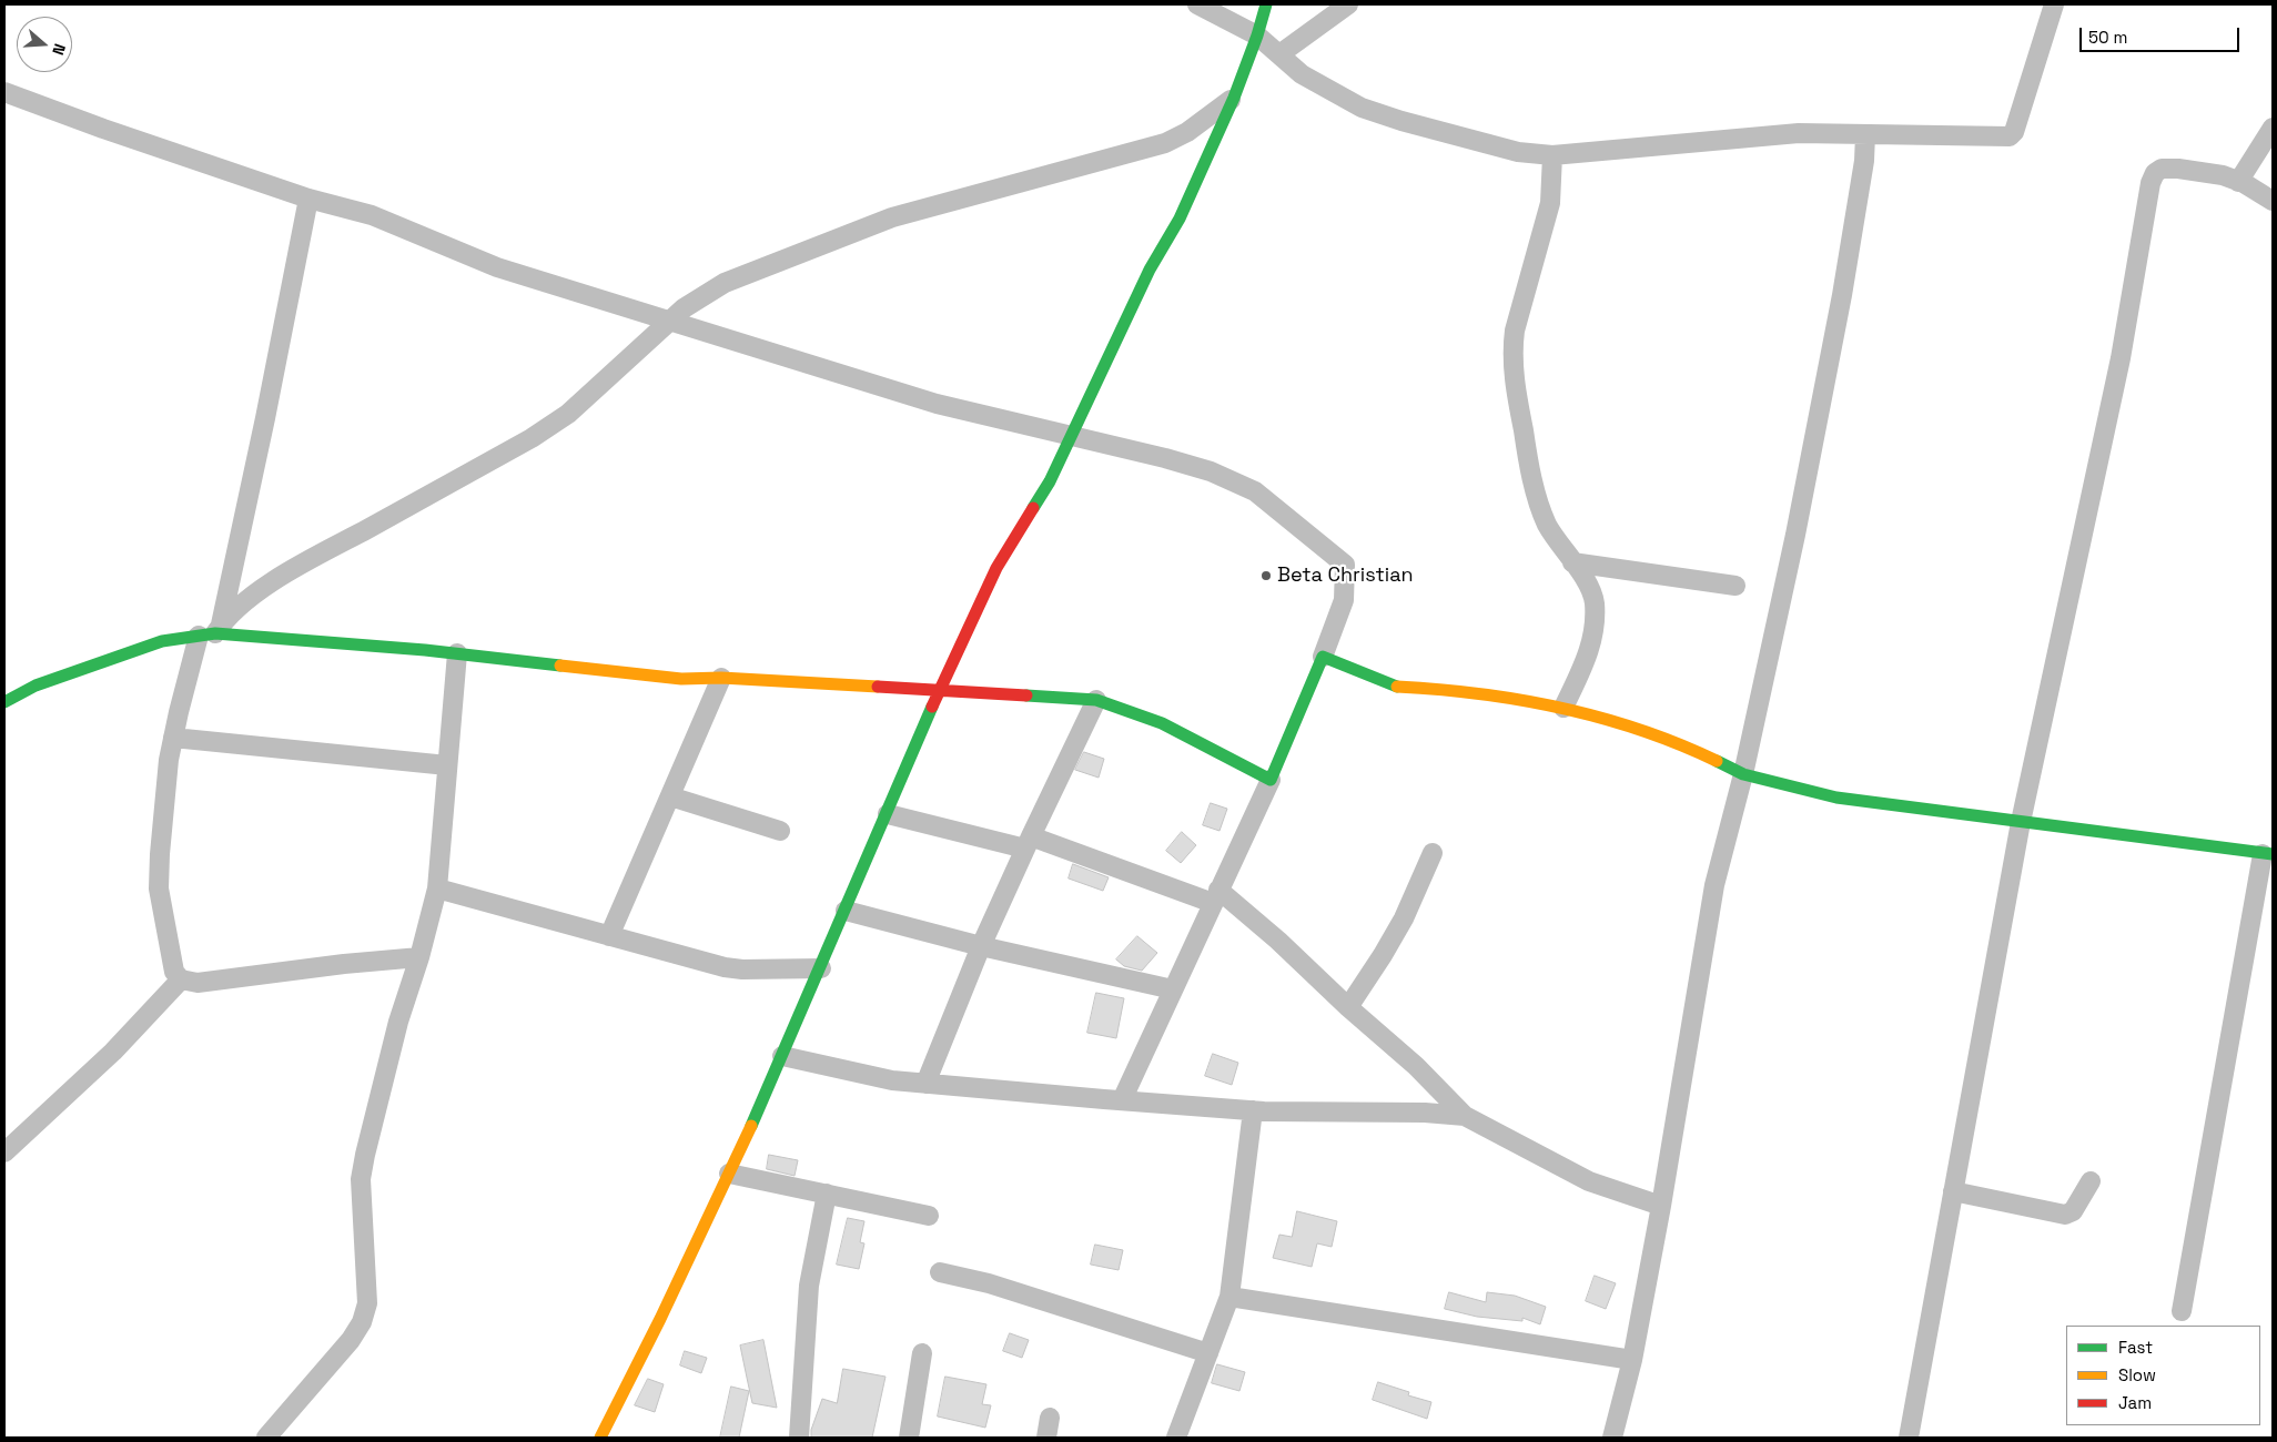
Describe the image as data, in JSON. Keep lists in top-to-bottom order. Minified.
{"places":["Beta Christian"],"legend":["Fast","Slow","Jam"],"scale_bar":"50 m","north":"right"}
